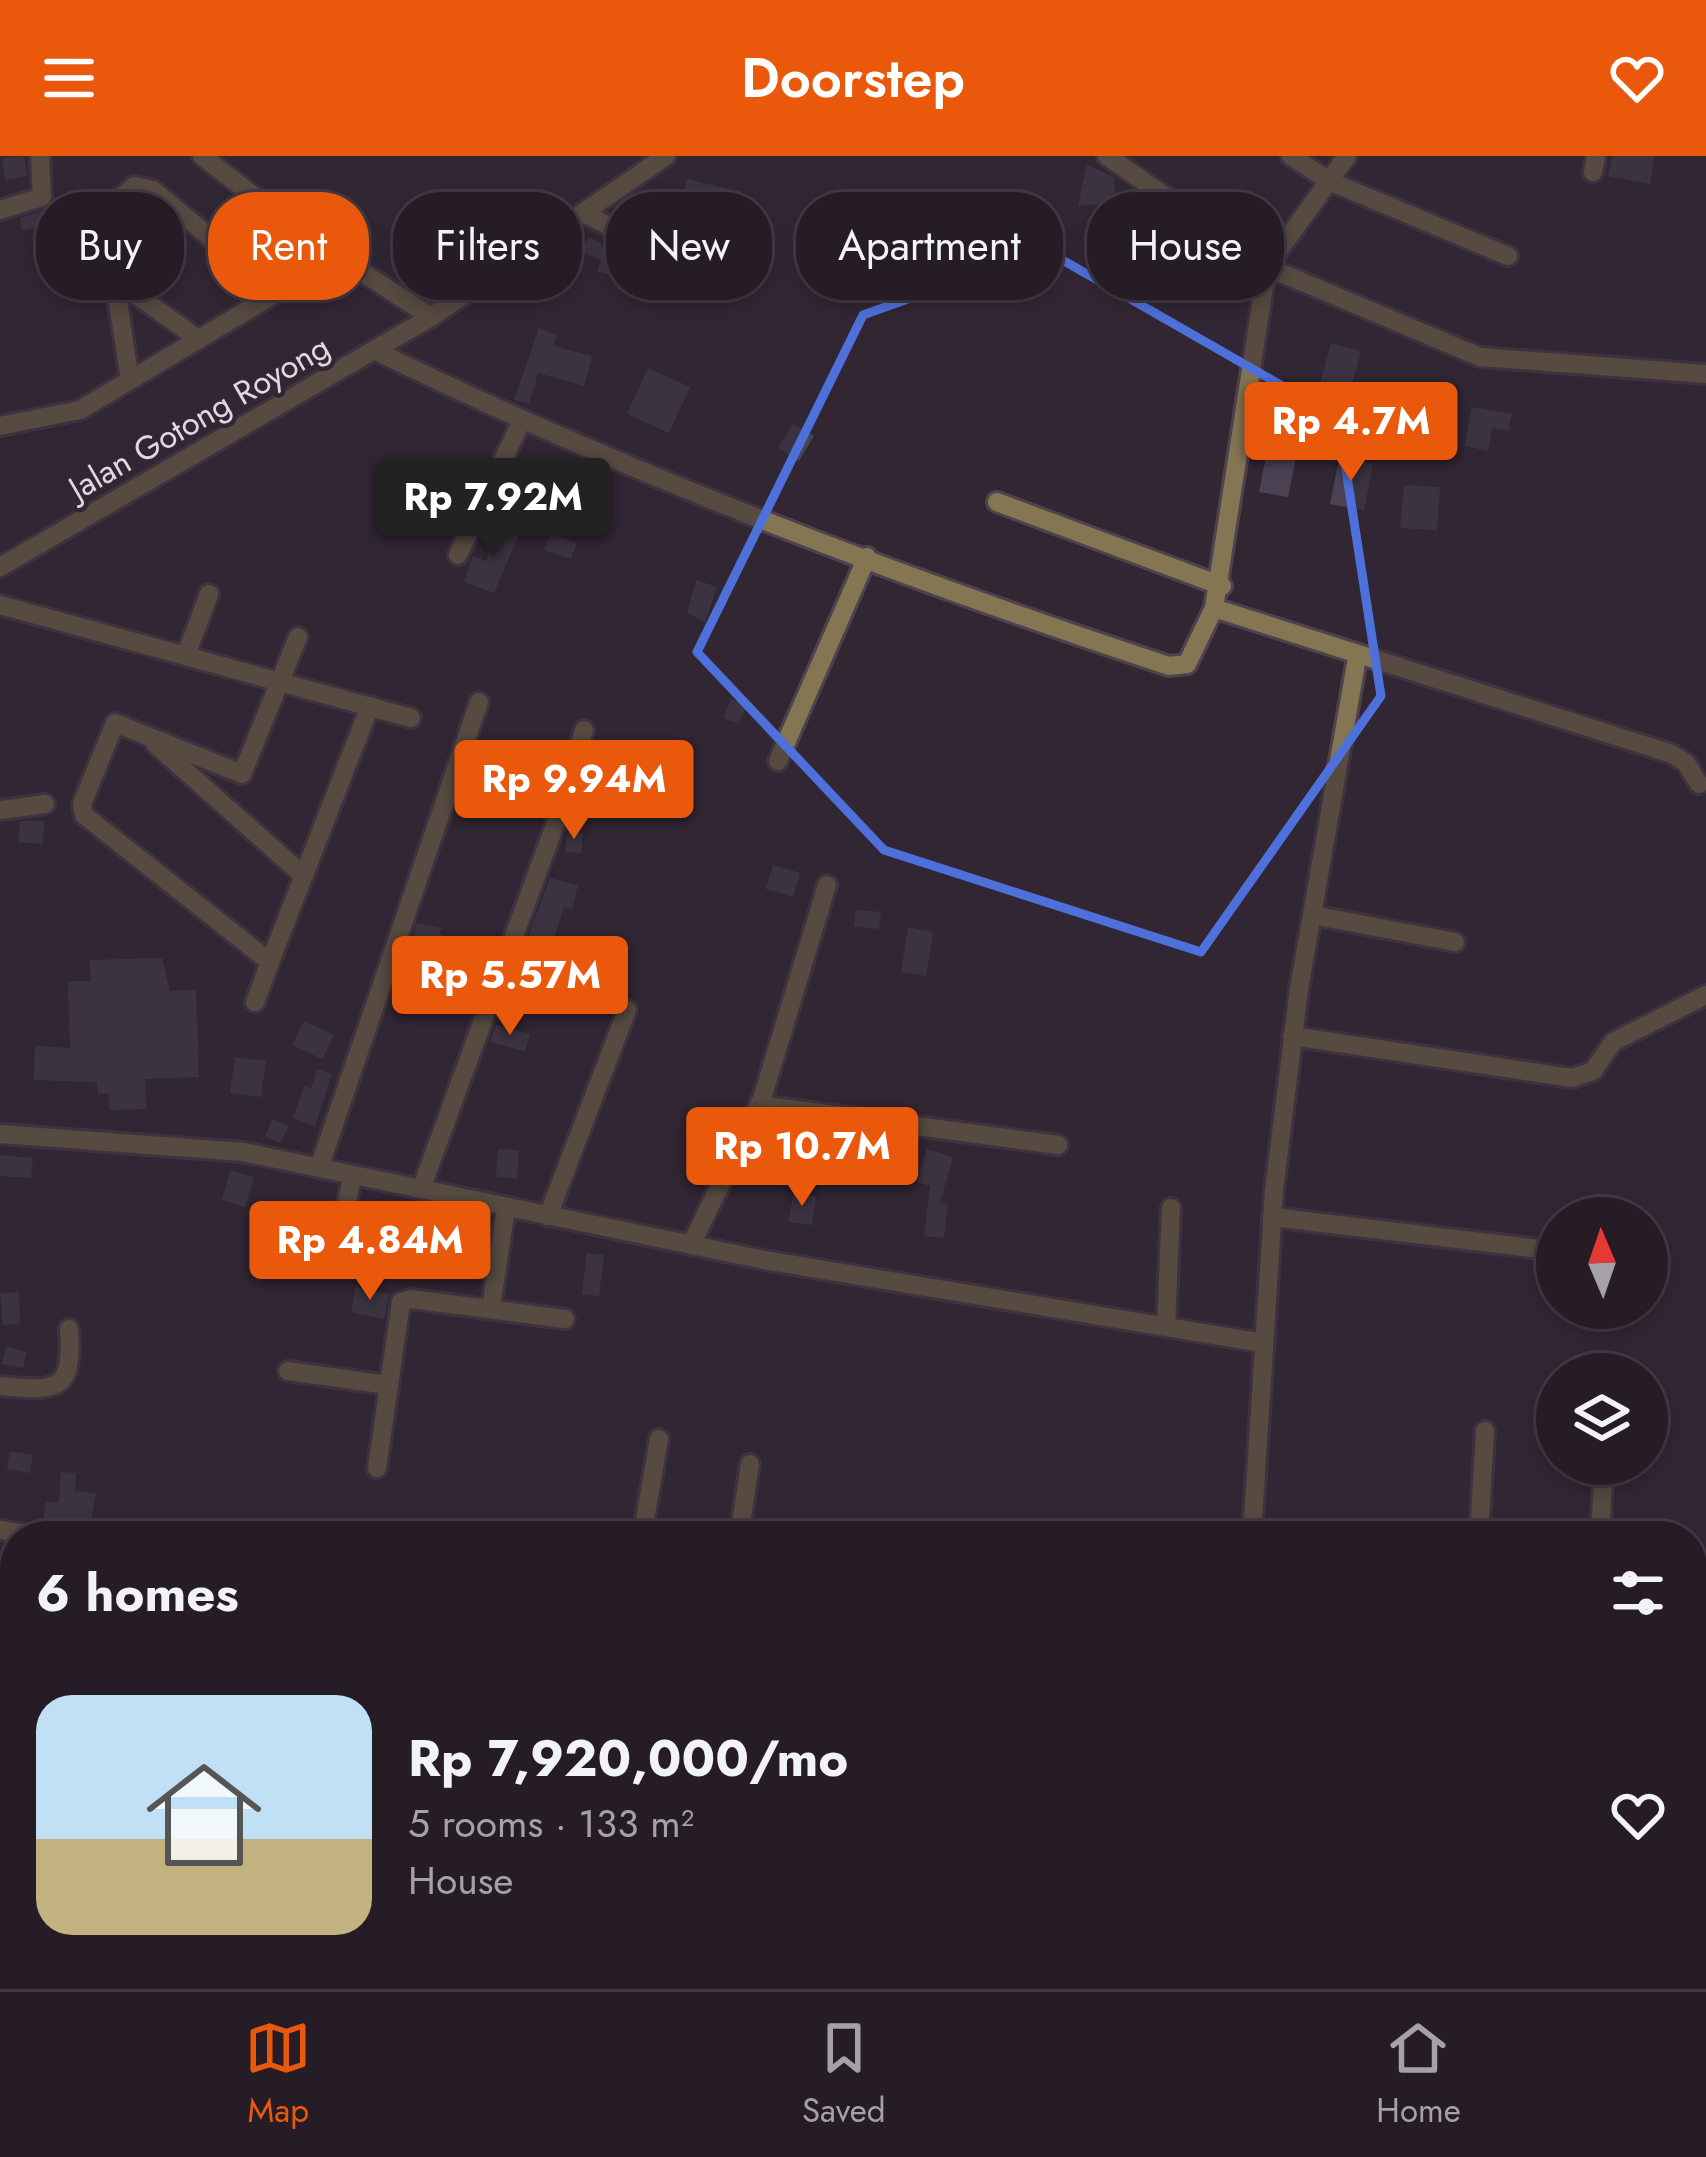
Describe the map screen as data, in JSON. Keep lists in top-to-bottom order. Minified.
{"streets":{"street":["Jalan Gotong Royong"]},"north":"top","page":{"header":"Doorstep","chip":["Buy","Rent","Filters","New","Apartment","House"],"price":["Rp 4.7M","Rp 7.92M","Rp 9.94M","Rp 5.57M","Rp 10.7M","Rp 4.84M"],"heading":"6 homes","list":[{"name":"Rp 7,920,000/mo","note":"5 rooms · 133 m² · House"}],"tabs":["Map","Saved","Home"]}}
